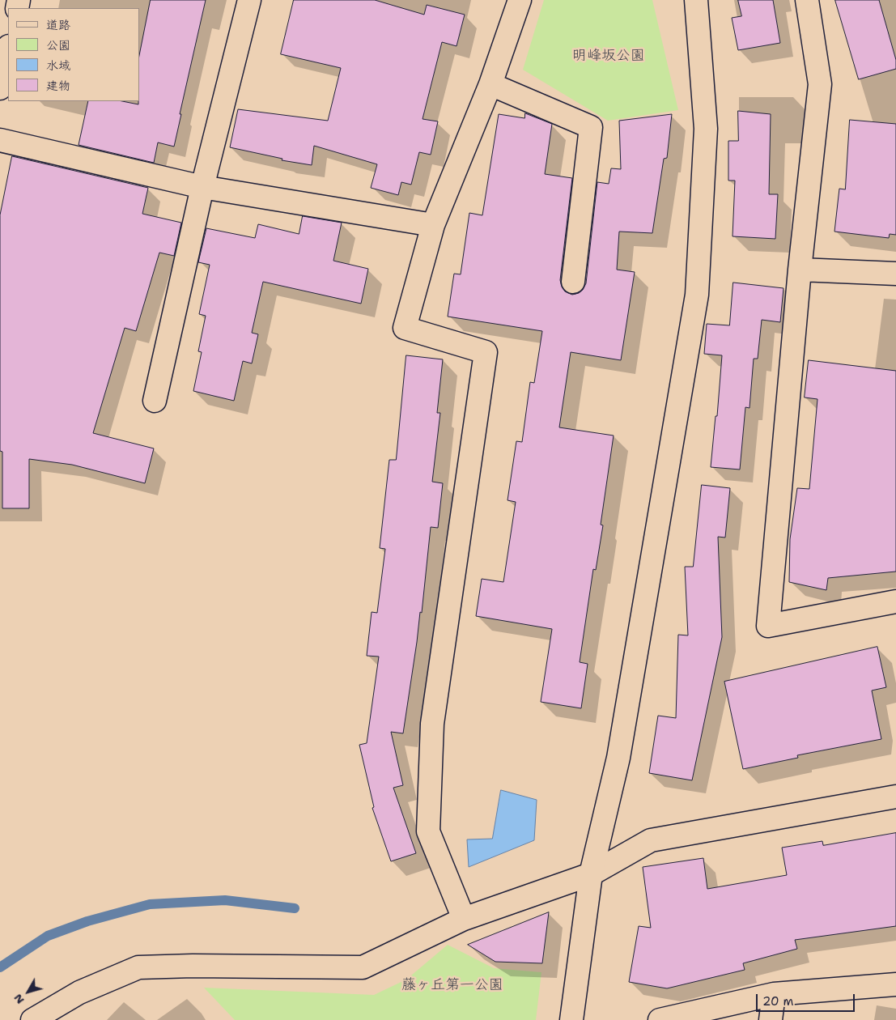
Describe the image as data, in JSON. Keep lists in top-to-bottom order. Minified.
{"parks":["明峰坂公園","藤ヶ丘第一公園"],"legend":["道路","公園","水域","建物"],"scale_bar":"20 m","north":"bottom left"}
